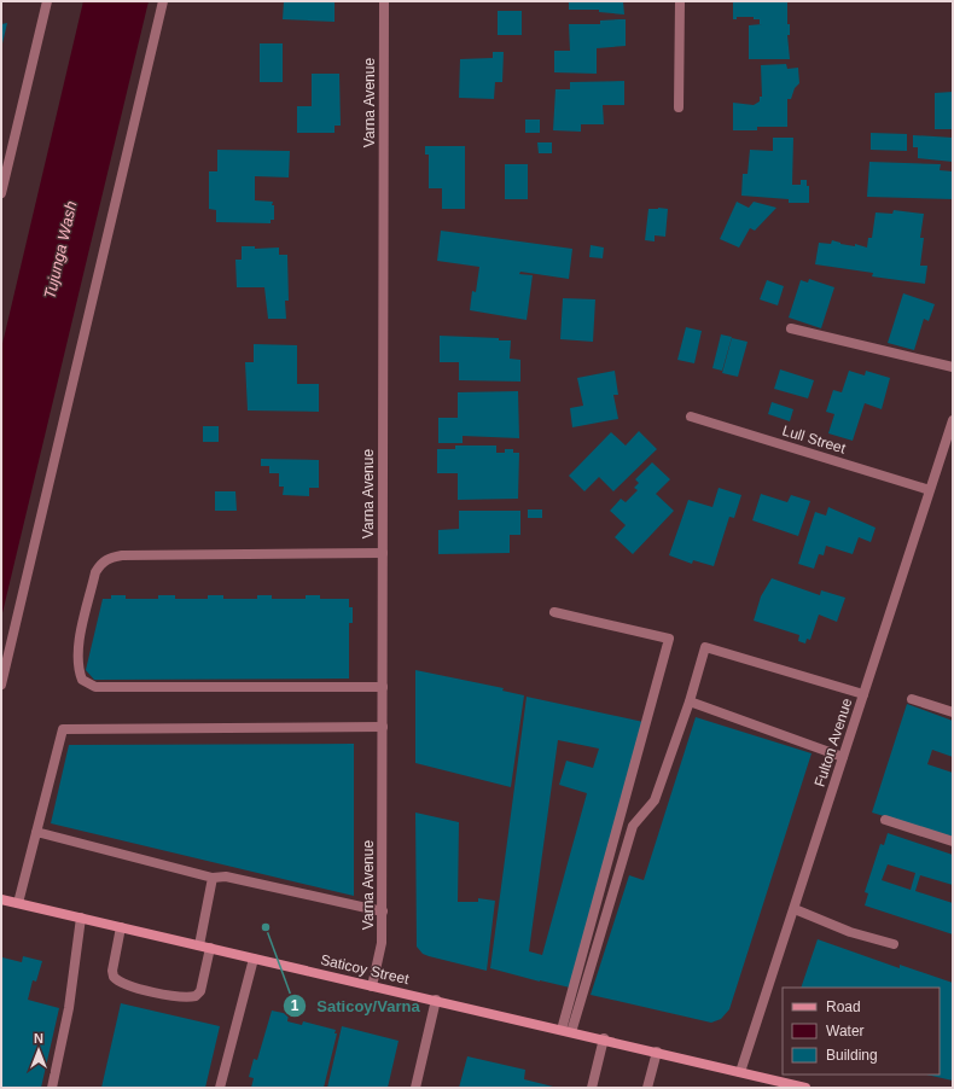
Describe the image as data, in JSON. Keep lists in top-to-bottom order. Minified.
{"streets":{"street":["Varna Avenue","Lull Street","Fulton Avenue","Saticoy Street"]},"crossings":[["Varna Avenue","Saticoy Street"],["Lull Street","Fulton Avenue"],["Fulton Avenue","Saticoy Street"]],"water":["Tujunga Wash"],"places":["Saticoy/Varna"],"legend":["Road","Water","Building"],"north":"top"}
